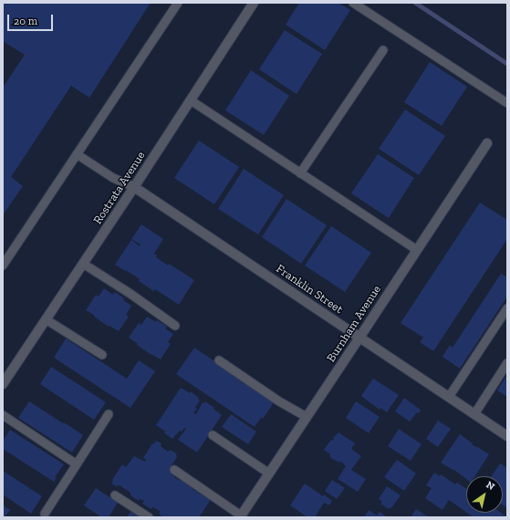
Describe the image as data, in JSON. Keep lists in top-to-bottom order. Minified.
{"streets":{"street":["Rostrata Avenue","Franklin Street","Burnham Avenue"]},"crossings":[["Rostrata Avenue","Franklin Street"],["Franklin Street","Burnham Avenue"]],"scale_bar":"20 m","north":"top right"}
